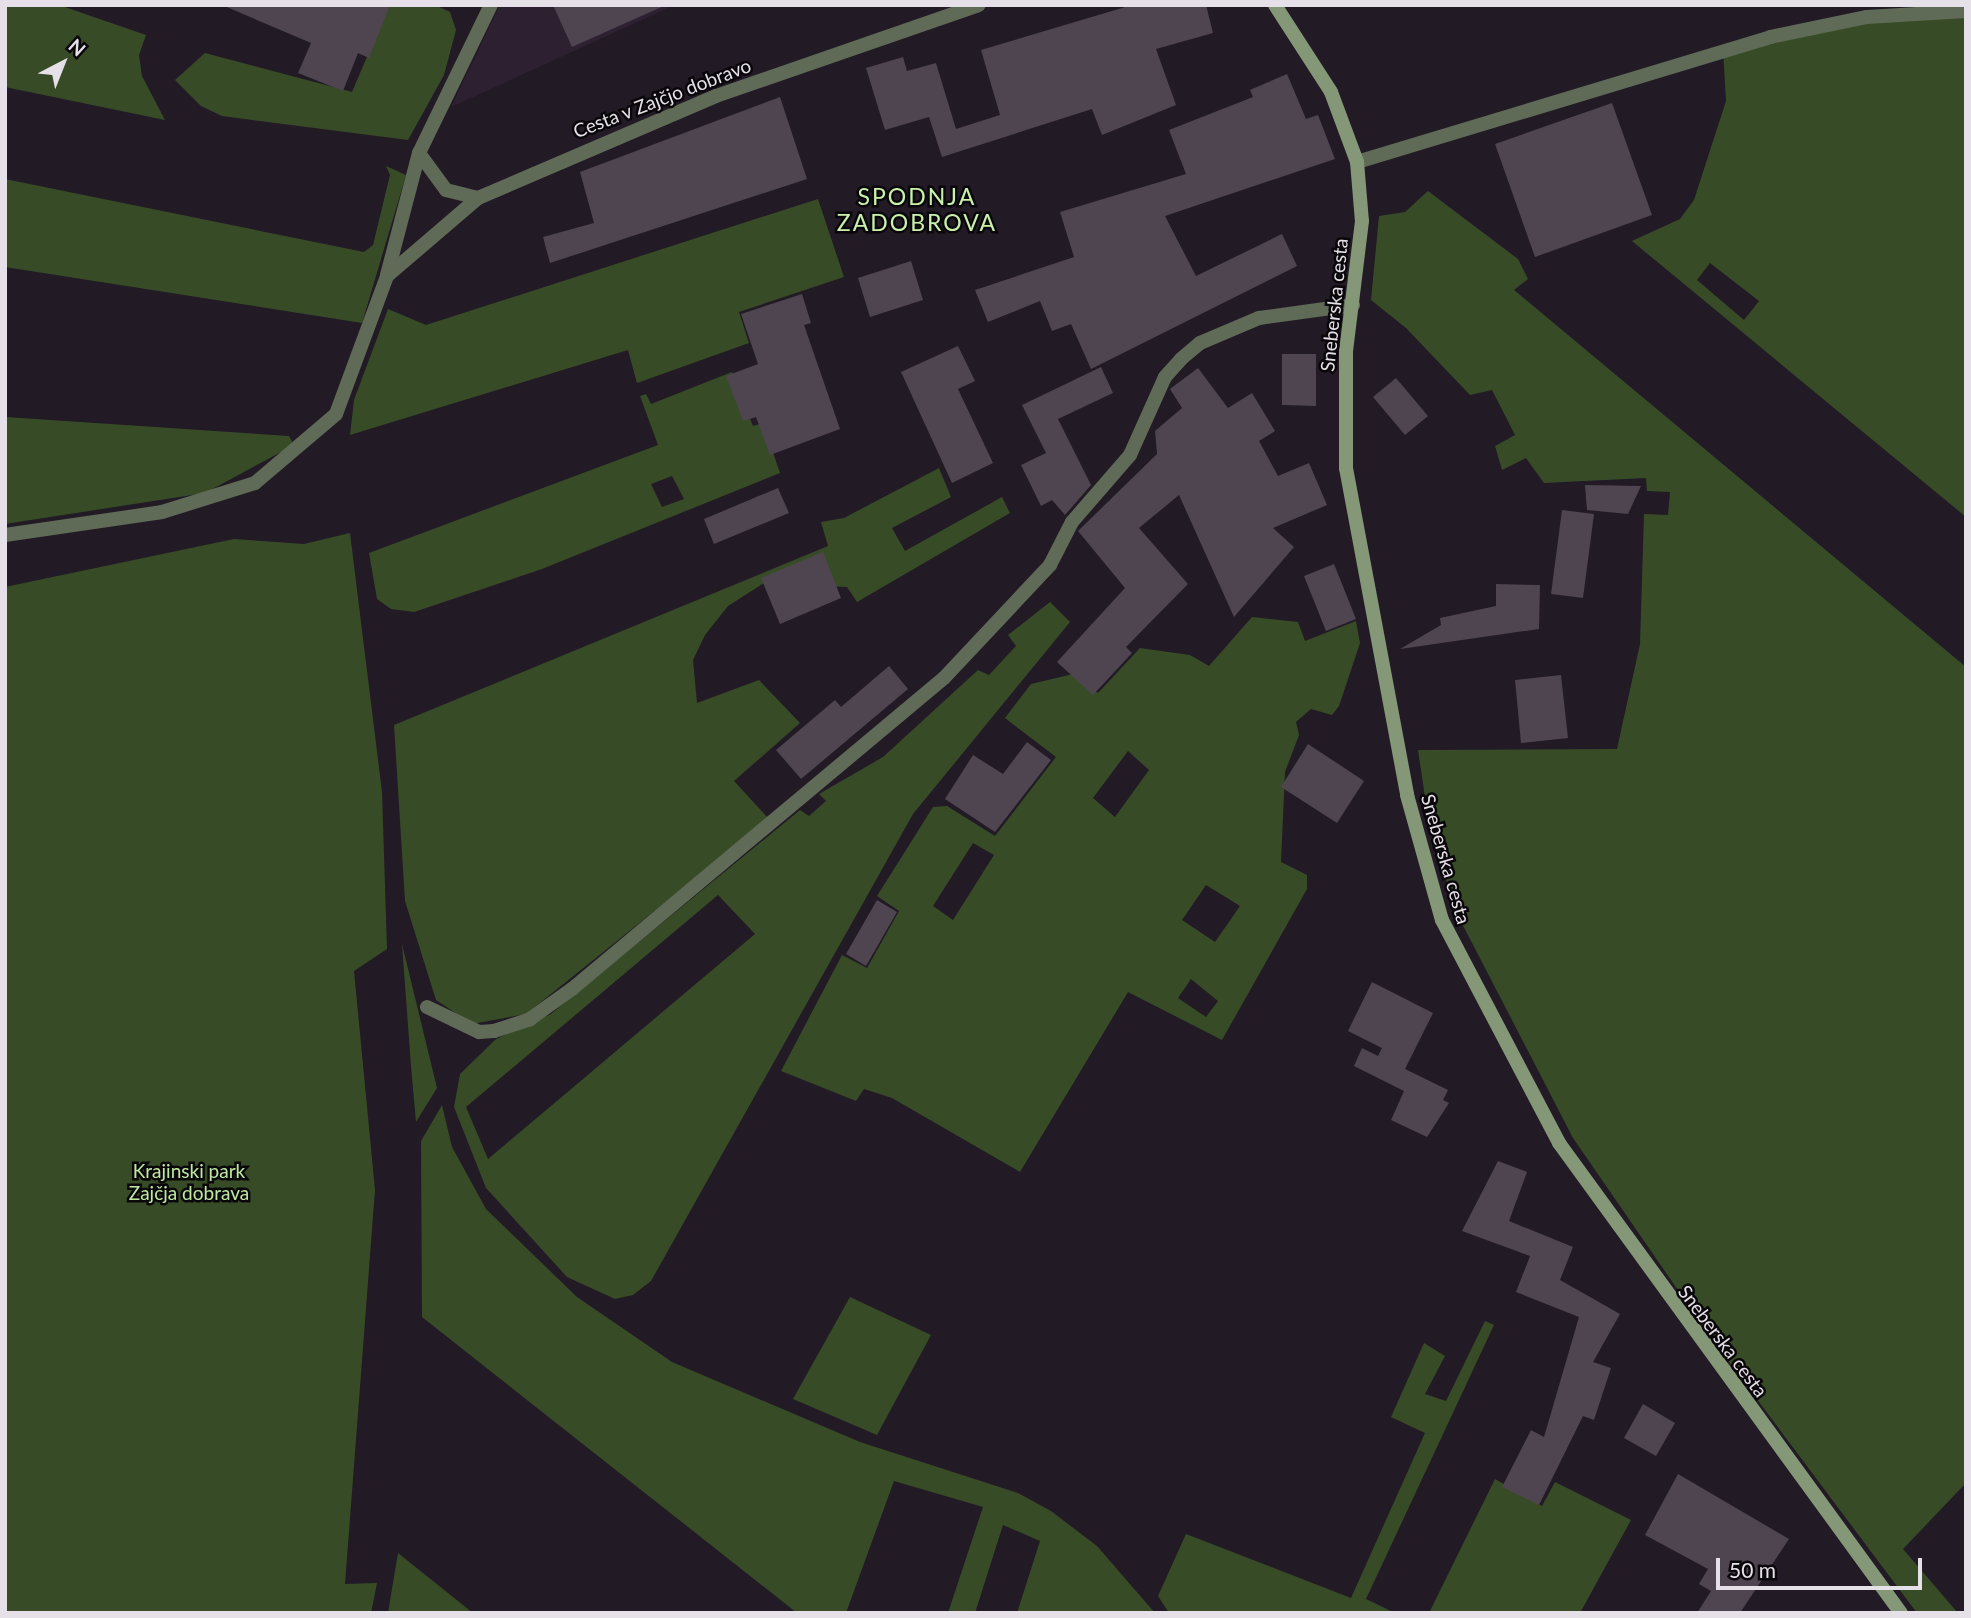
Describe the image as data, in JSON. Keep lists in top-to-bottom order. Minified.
{"streets":{"street":["Cesta v Zajčjo dobravo","Sneberska cesta"]},"districts":["SPODNJA ZADOBROVA"],"parks":["Krajinski park Zajčja dobrava"],"scale_bar":"50 m","north":"top right"}
